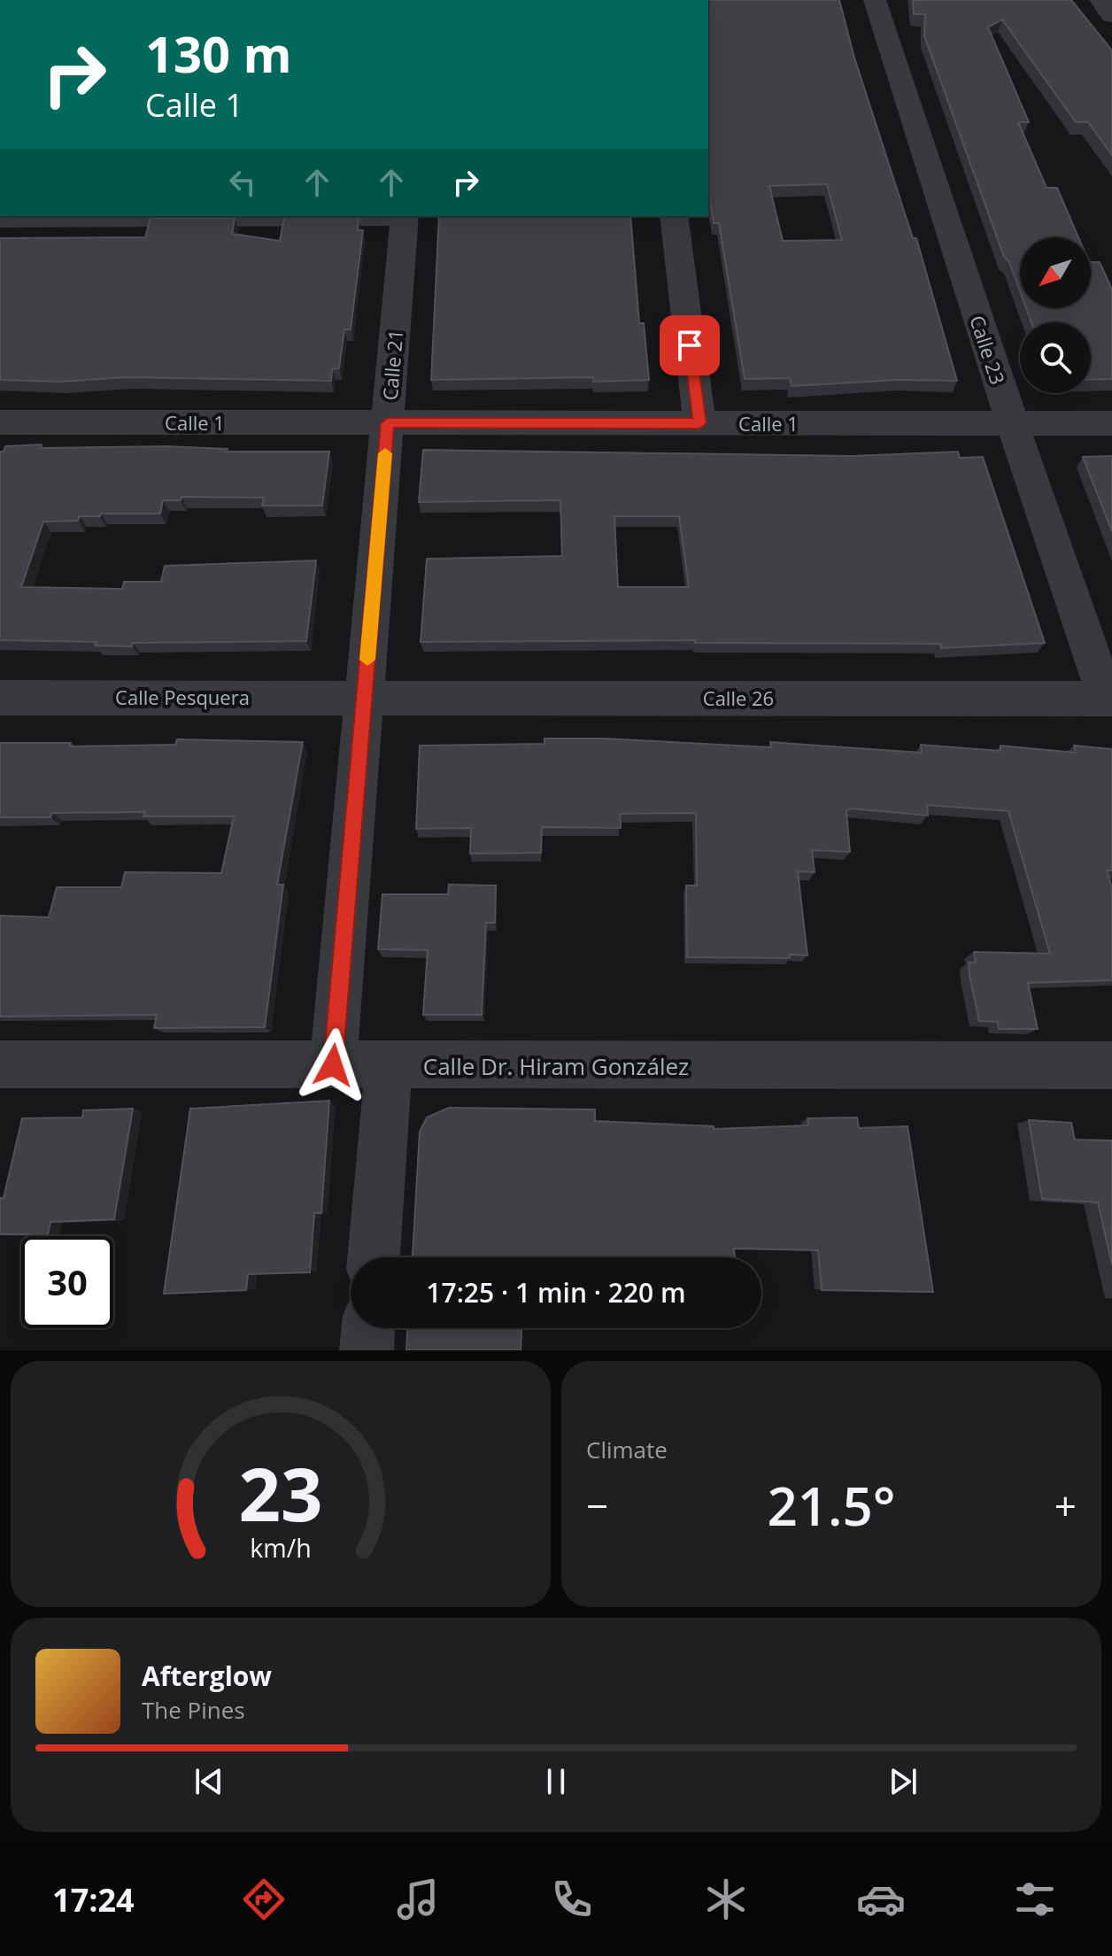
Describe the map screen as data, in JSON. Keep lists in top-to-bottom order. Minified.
{"streets":{"street":["Calle 23","Calle 21","Calle 1","Calle Pesquera","Calle 26","Calle Dr. Hiram González"]},"crossings":[["Calle 23","Calle 1"],["Calle 23","Calle 26"],["Calle 21","Calle 1"],["Calle 21","Calle Pesquera"],["Calle 21","Calle 26"],["Calle 21","Calle Dr. Hiram González"],["Calle Pesquera","Calle 26"]],"north":"bottom left","page":{"turn":["130 m","Calle 1"],"limit":"30","trip":"17:25 · 1 min · 220 m","tile":"Climate","heat":["−","21.5°","+"],"song":["Afterglow","The Pines"],"tabs":"17:24","gauge":["23","km/h"]}}
